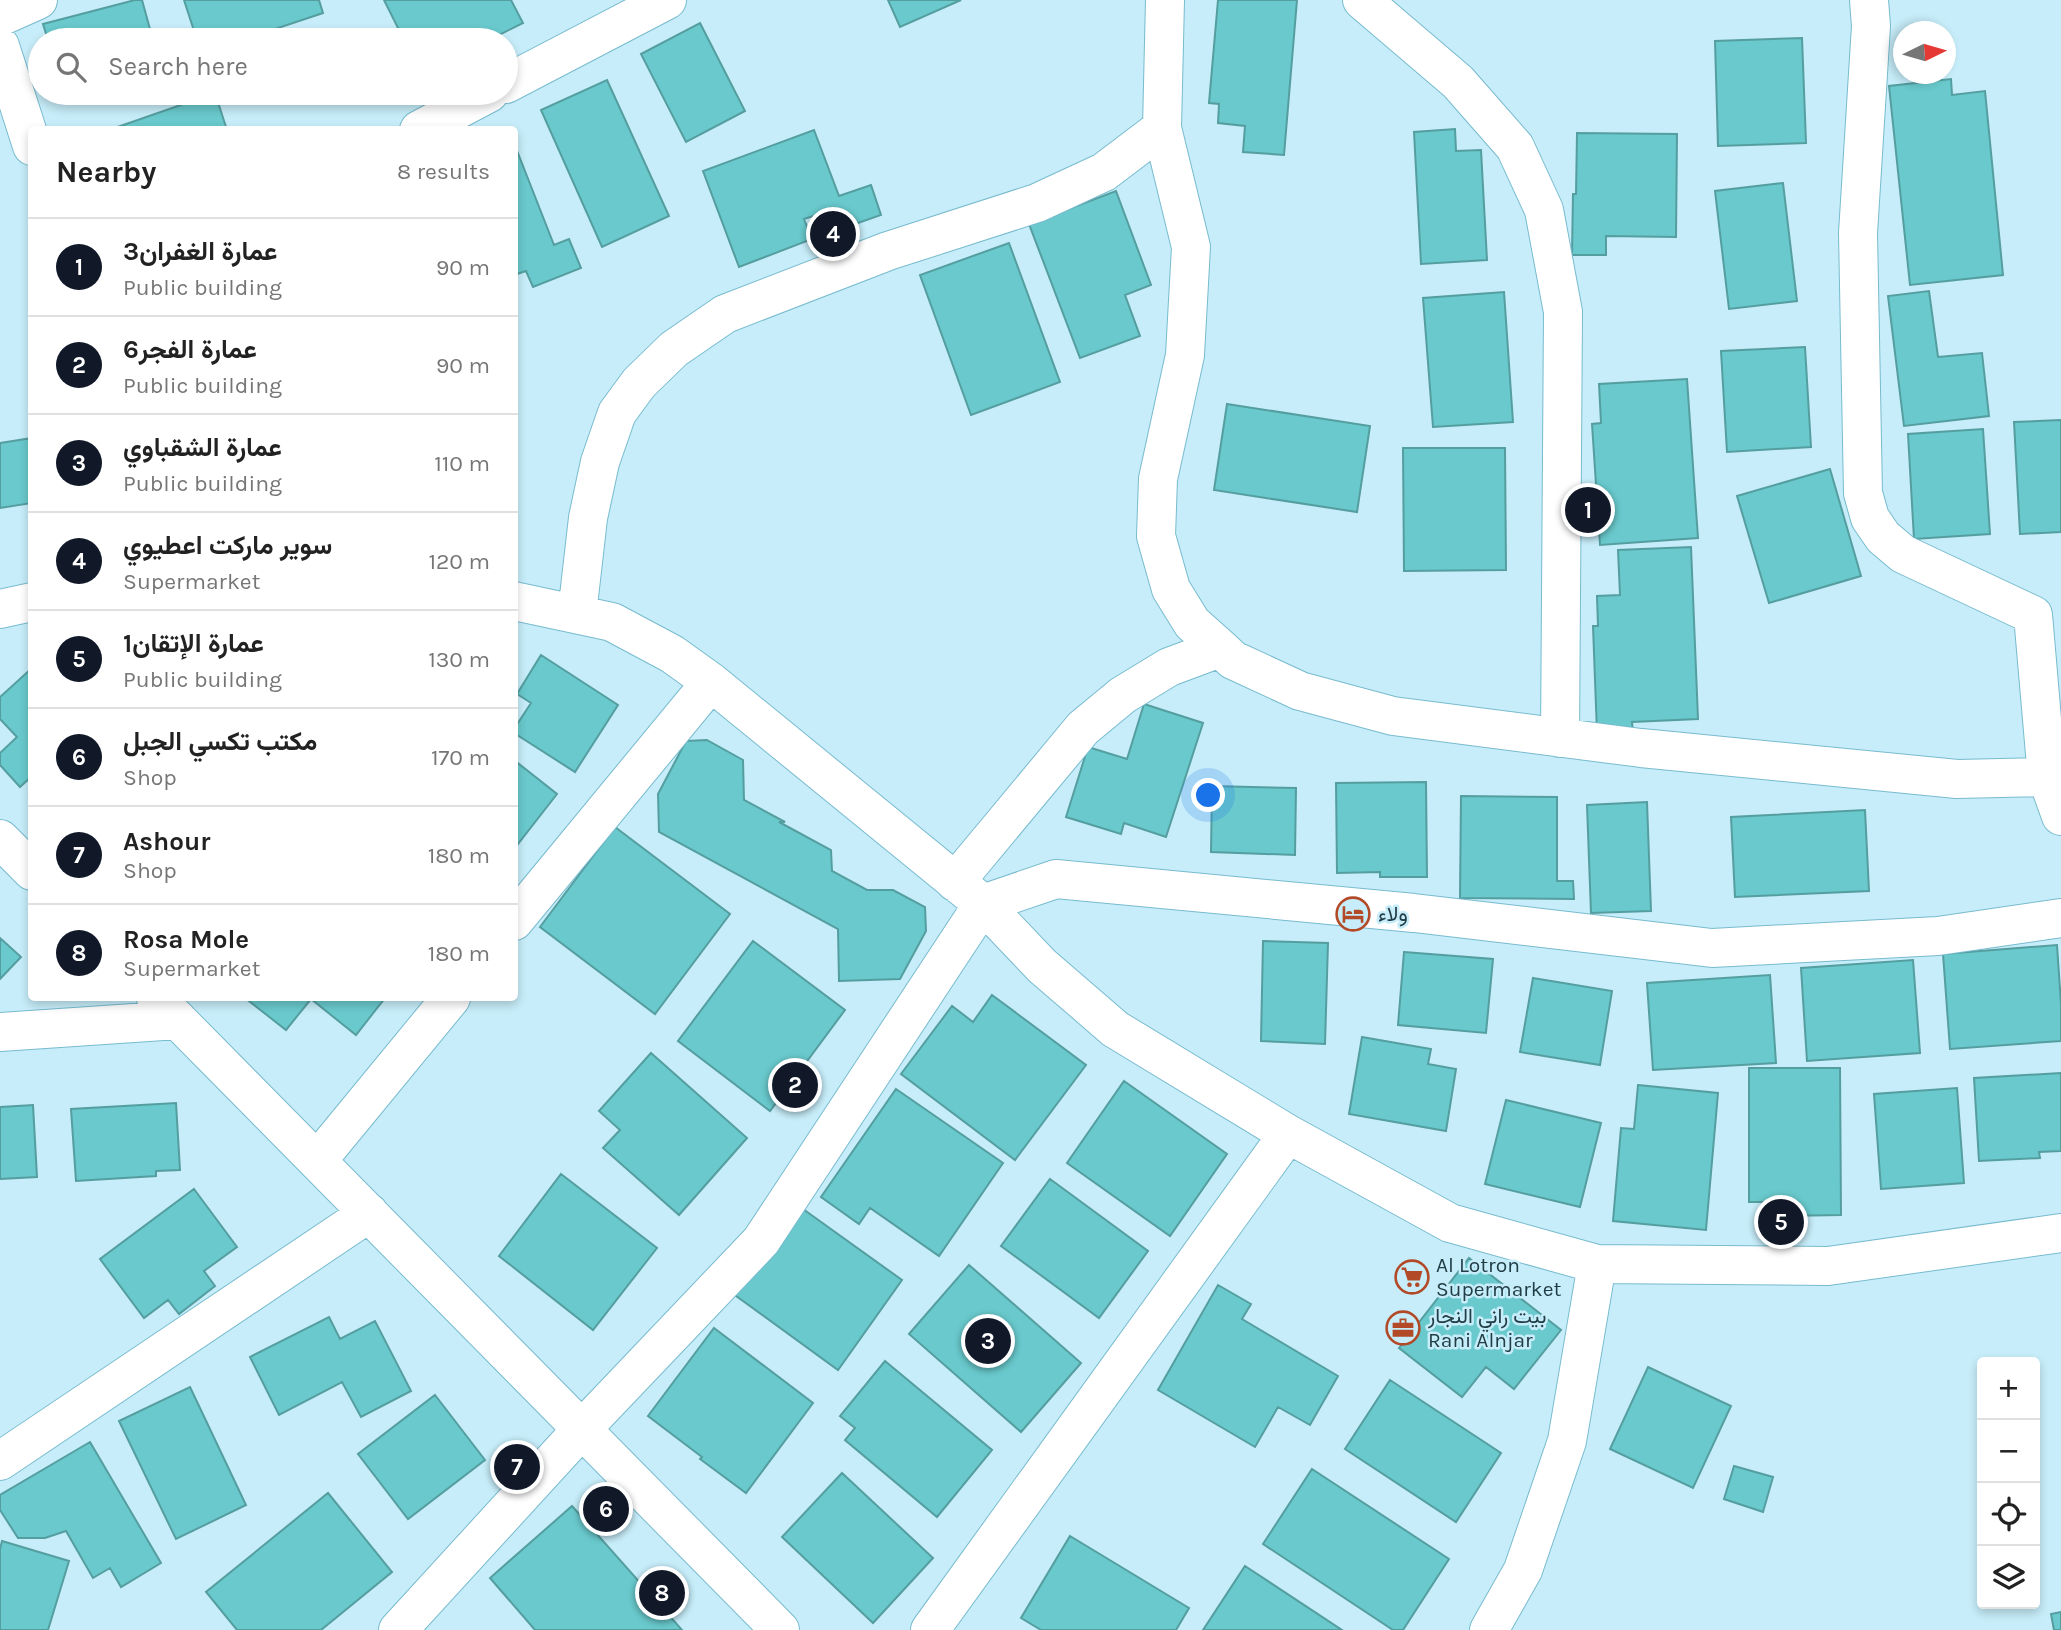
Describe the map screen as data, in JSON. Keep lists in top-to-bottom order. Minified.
{"places":{"hotel":["ولاء"],"supermarket":["Al Lotron Supermarket"],"office":["بيت راني النجار Rani Alnjar"]},"north":"right","page":{"search":"Search here","heading":["Nearby","8 results"],"pins":["4","1","2","5","3","7","6","8"],"list":[{"mark":"1","name":"عمارة الغفران3","note":"Public building","value":"90 m"},{"mark":"2","name":"عمارة الفجر6","note":"Public building","value":"90 m"},{"mark":"3","name":"عمارة الشقباوي","note":"Public building","value":"110 m"},{"mark":"4","name":"سوير ماركت اعطيوي","note":"Supermarket","value":"120 m"},{"mark":"5","name":"عمارة الإتقان1","note":"Public building","value":"130 m"},{"mark":"6","name":"مكتب تكسي الجبل","note":"Shop","value":"170 m"},{"mark":"7","name":"Ashour","note":"Shop","value":"180 m"},{"mark":"8","name":"Rosa Mole","note":"Supermarket","value":"180 m"}],"map_buttons":["+","−"]}}
